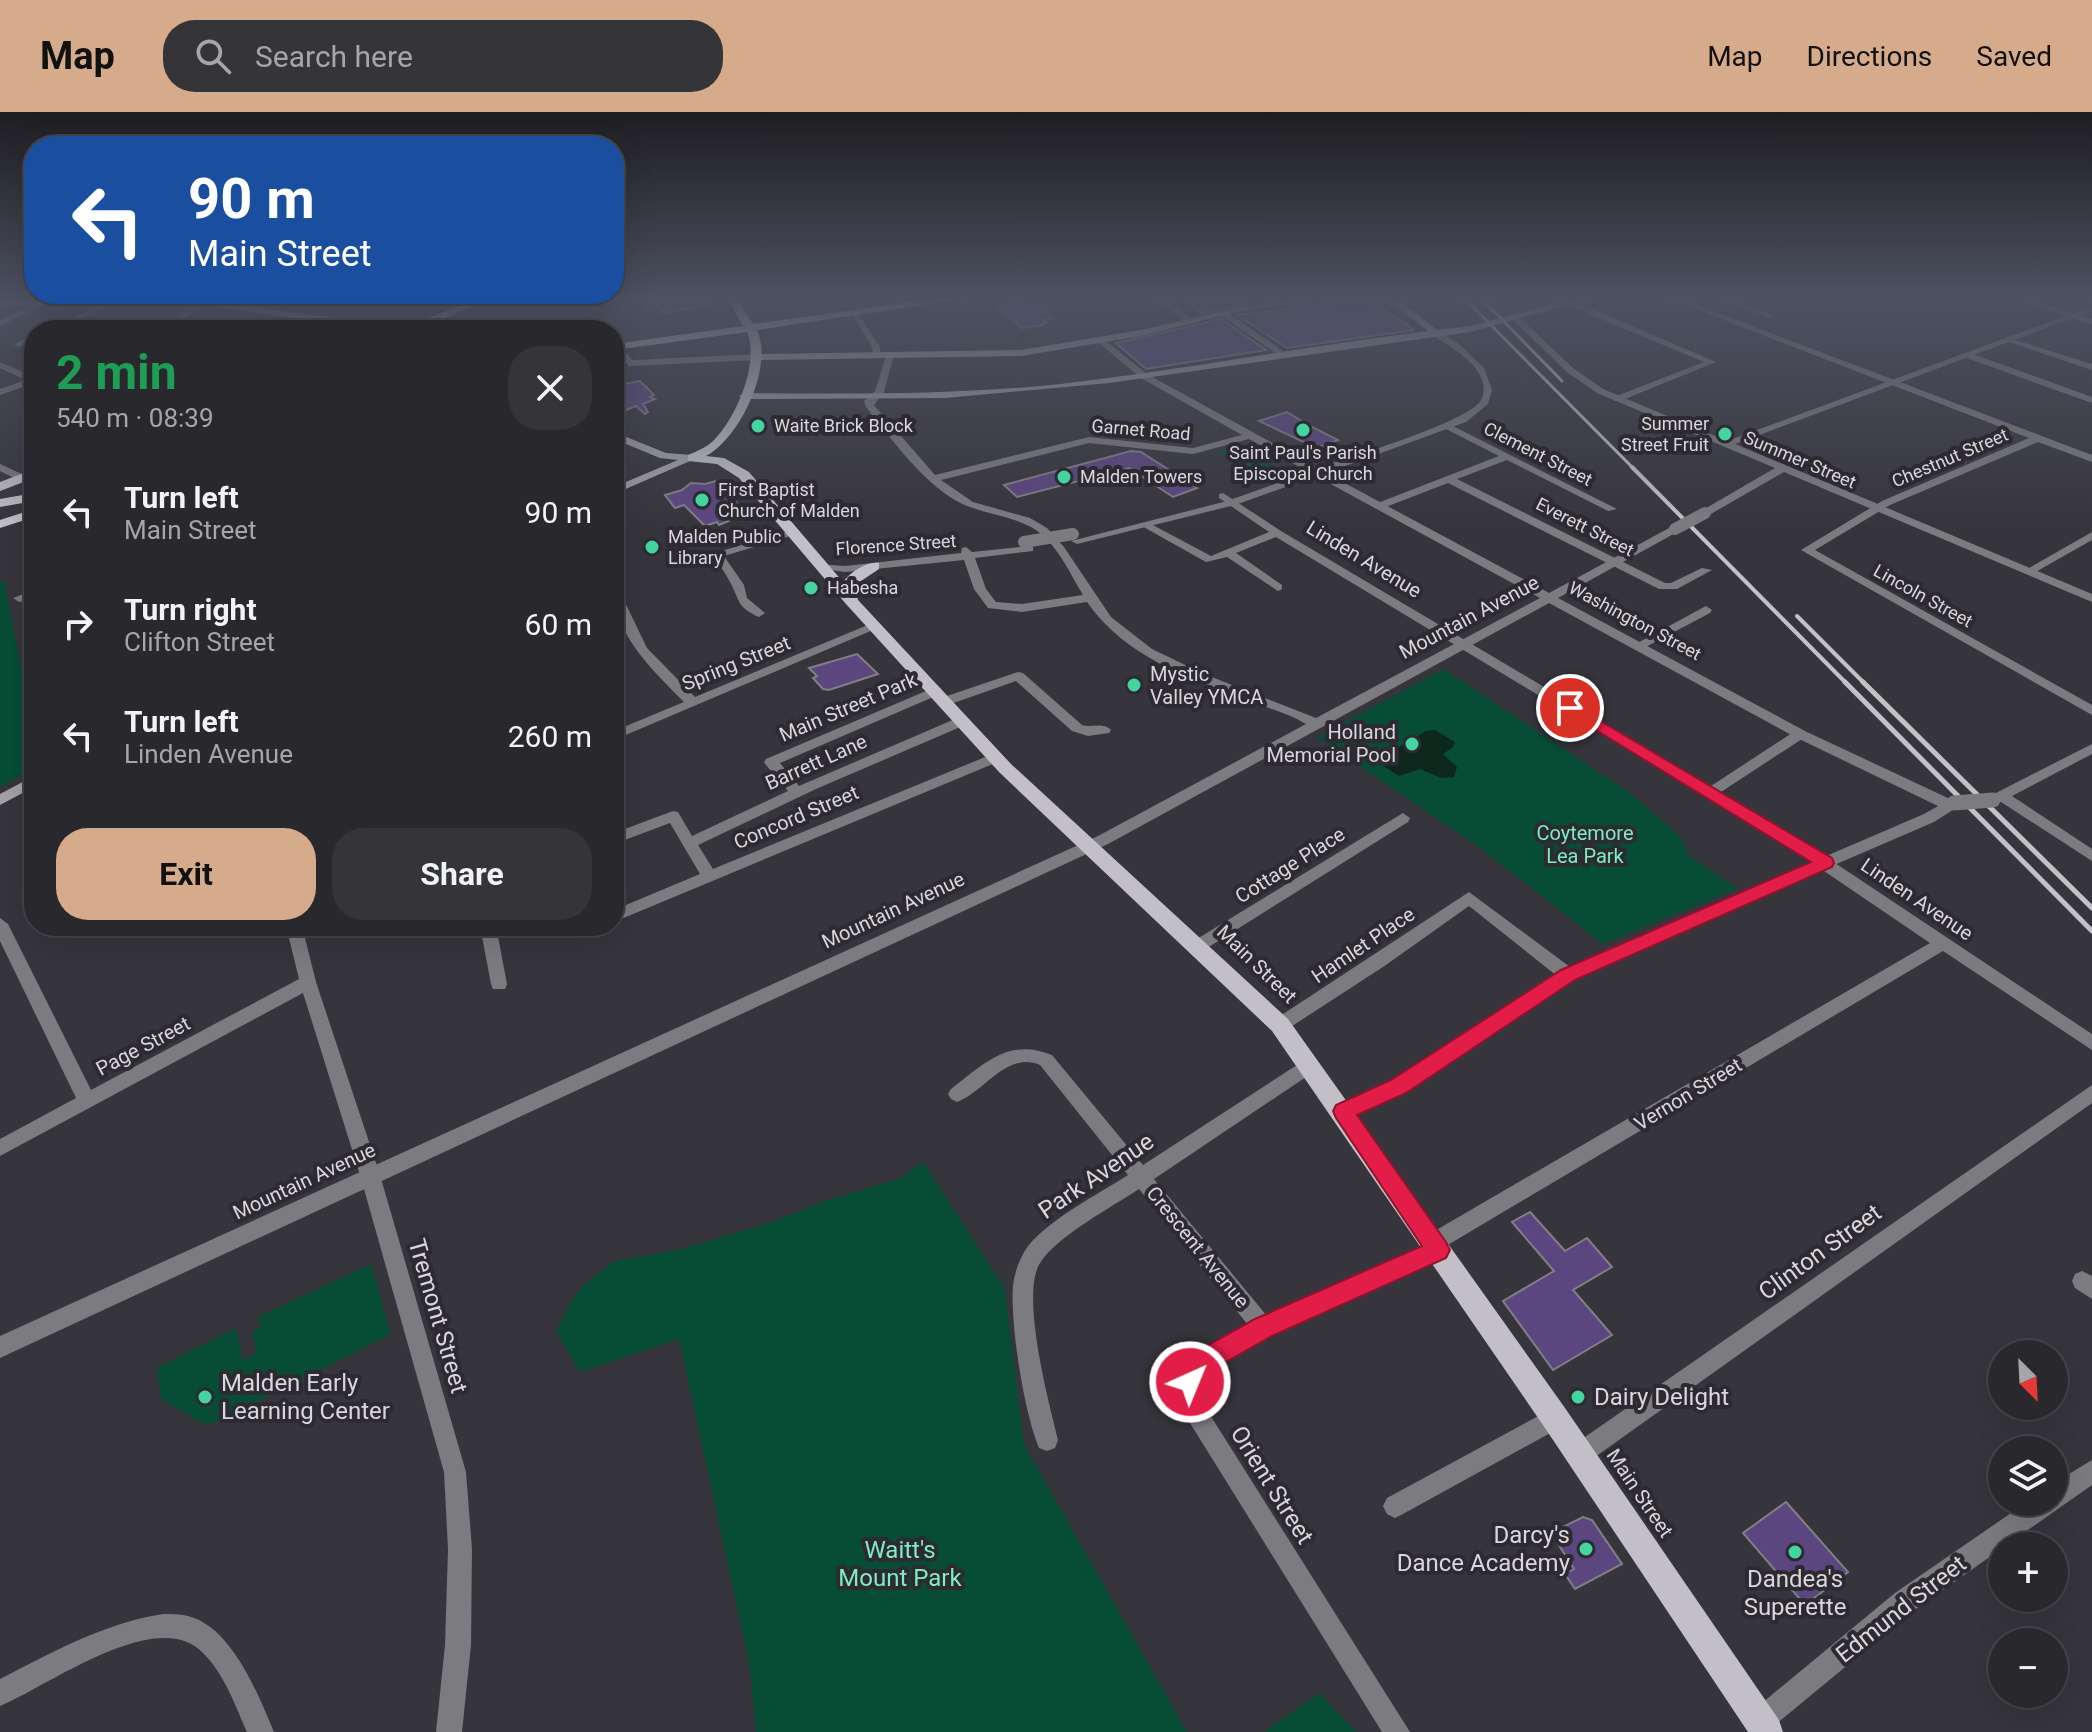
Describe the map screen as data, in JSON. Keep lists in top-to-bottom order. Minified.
{"streets":{"main road":["Main Street"],"street":["Garnet Road","Clement Street","Chestnut Street","Summer Street","Everett Street","Florence Street","Linden Avenue","Lincoln Street","Mountain Avenue","Washington Street","Spring Street","Main Street Park","Barrett Lane","Concord Street","Cottage Place","Hamlet Place","Page Street","Vernon Street","Park Avenue","Crescent Avenue","Clinton Street","Tremont Street","Orient Street","Edmund Street"]},"crossings":[["Garnet Road","Washington Street"],["Clement Street","Florence Street"],["Chestnut Street","Summer Street"],["Chestnut Street","Lincoln Street"],["Summer Street","Lincoln Street"],["Summer Street","Mountain Avenue"],["Everett Street","Mountain Avenue"],["Florence Street","Linden Avenue"],["Florence Street","Washington Street"],["Florence Street","Main Street"],["Linden Avenue","Mountain Avenue"],["Linden Avenue","Vernon Street"],["Mountain Avenue","Washington Street"],["Mountain Avenue","Main Street"],["Mountain Avenue","Tremont Street"],["Spring Street","Main Street"],["Main Street Park","Barrett Lane"],["Main Street Park","Main Street"],["Barrett Lane","Main Street"],["Concord Street","Main Street"],["Cottage Place","Main Street"],["Hamlet Place","Main Street"],["Main Street","Vernon Street"],["Main Street","Park Avenue"],["Main Street","Clinton Street"],["Main Street","Orient Street"],["Main Street","Edmund Street"],["Page Street","Tremont Street"],["Vernon Street","Orient Street"],["Park Avenue","Crescent Avenue"],["Crescent Avenue","Orient Street"]],"parks":["Coytemore Lea Park","Waitt's Mount Park"],"places":["Waite Brick Block","Saint Paul's Parish Episcopal Church","Summer Street Fruit","Malden Towers","First Baptist Church of Malden","Malden Public Library","Habesha","Mystic Valley YMCA","Holland Memorial Pool","Malden Early Learning Center","Dairy Delight","Darcy's Dance Academy","Dandea's Superette"],"north":"bottom right","page":{"header":"Map","search":"Search here","nav":["Map","Directions","Saved"],"turn":["90 m","Main Street"],"heading":["2 min","540 m · 08:39"],"list":[{"name":"Turn left","note":"Main Street","value":"90 m"},{"name":"Turn right","note":"Clifton Street","value":"60 m"},{"name":"Turn left","note":"Linden Avenue","value":"260 m"}],"buttons":["Exit","Share"],"map_buttons":["+","−"]}}
